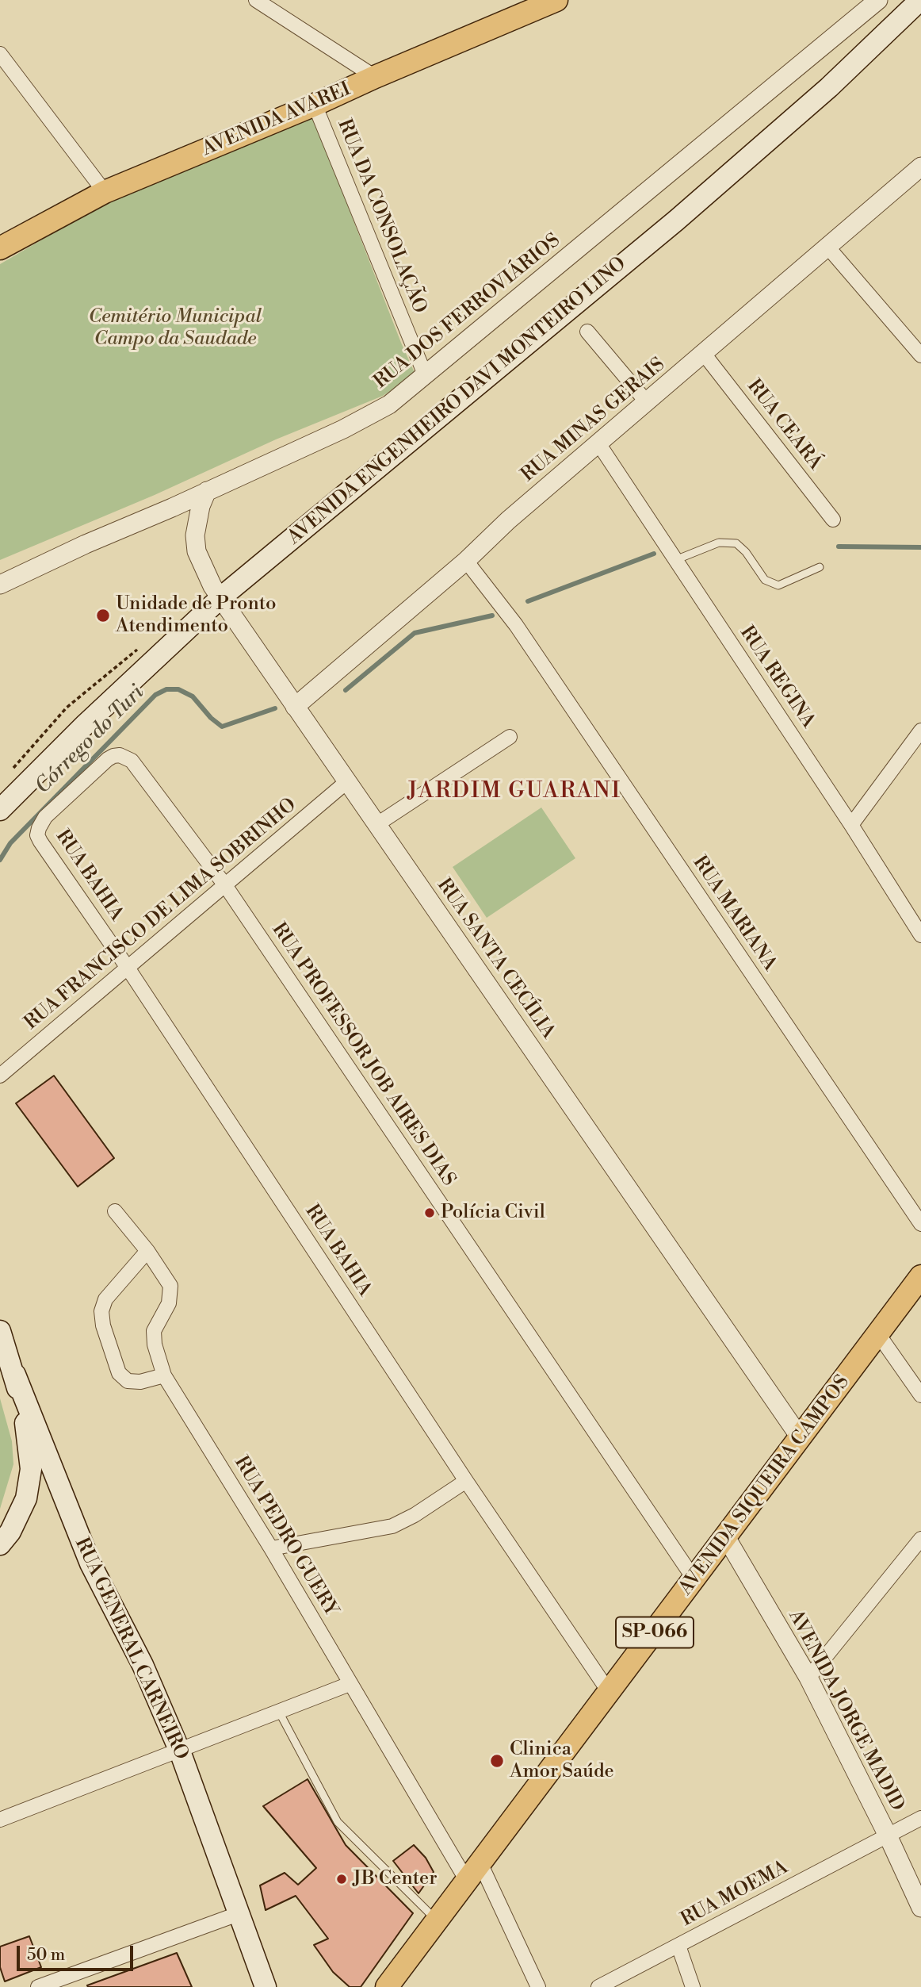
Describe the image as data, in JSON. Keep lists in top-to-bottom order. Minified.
{"streets":{"main road":["AVENIDA AVAREI","AVENIDA ENGENHEIRO DAVI MONTEIRO LINO","AVENIDA SIQUEIRA CAMPOS","SP-066","RUA GENERAL CARNEIRO"],"street":["RUA DA CONSOLAÇÃO","RUA DOS FERROVIÁRIOS","RUA MINAS GERAIS","RUA CEARÁ","RUA REGINA","RUA BAHIA","RUA MARIANA","RUA FRANCISCO DE LIMA SOBRINHO","RUA SANTA CECÍLIA","RUA PROFESSOR JOB AIRES DIAS","RUA PEDRO GUERY","AVENIDA JORGE MADID","RUA MOEMA"]},"crossings":[["AVENIDA AVAREI","RUA DA CONSOLAÇÃO"],["RUA DA CONSOLAÇÃO","RUA DOS FERROVIÁRIOS"],["RUA DOS FERROVIÁRIOS","RUA SANTA CECÍLIA"],["AVENIDA ENGENHEIRO DAVI MONTEIRO LINO","RUA SANTA CECÍLIA"],["RUA MINAS GERAIS","RUA CEARÁ"],["RUA MINAS GERAIS","RUA REGINA"],["RUA MINAS GERAIS","RUA MARIANA"],["RUA MINAS GERAIS","RUA SANTA CECÍLIA"],["RUA BAHIA","RUA FRANCISCO DE LIMA SOBRINHO"],["RUA BAHIA","RUA PROFESSOR JOB AIRES DIAS"],["RUA BAHIA","AVENIDA SIQUEIRA CAMPOS"],["RUA FRANCISCO DE LIMA SOBRINHO","RUA SANTA CECÍLIA"],["RUA FRANCISCO DE LIMA SOBRINHO","RUA PROFESSOR JOB AIRES DIAS"],["RUA SANTA CECÍLIA","AVENIDA SIQUEIRA CAMPOS"],["RUA PROFESSOR JOB AIRES DIAS","AVENIDA SIQUEIRA CAMPOS"],["AVENIDA SIQUEIRA CAMPOS","RUA PEDRO GUERY"],["AVENIDA SIQUEIRA CAMPOS","AVENIDA JORGE MADID"],["AVENIDA JORGE MADID","RUA MOEMA"]],"districts":["JARDIM GUARANI"],"water":["Córrego do Turi"],"parks":["Cemitério Municipal Campo da Saudade"],"places":["Unidade de Pronto Atendimento","Polícia Civil","Clinica Amor Saúde","JB Center"],"scale_bar":"50 m"}
